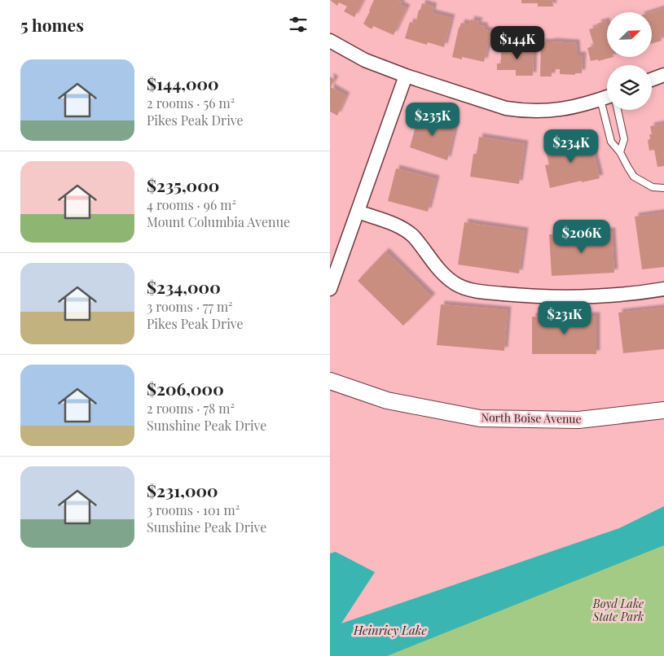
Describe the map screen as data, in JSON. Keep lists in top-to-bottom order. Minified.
{"streets":{"street":["North Boise Avenue"]},"water":["Heinricy Lake"],"parks":["Boyd Lake State Park"],"north":"top right","page":{"heading":"5 homes","price":["$144K","$235K","$234K","$206K","$231K"],"list":[{"name":"$144,000","note":"2 rooms · 56 m² · Pikes Peak Drive"},{"name":"$235,000","note":"4 rooms · 96 m² · Mount Columbia Avenue"},{"name":"$234,000","note":"3 rooms · 77 m² · Pikes Peak Drive"},{"name":"$206,000","note":"2 rooms · 78 m² · Sunshine Peak Drive"},{"name":"$231,000","note":"3 rooms · 101 m² · Sunshine Peak Drive"}]}}
